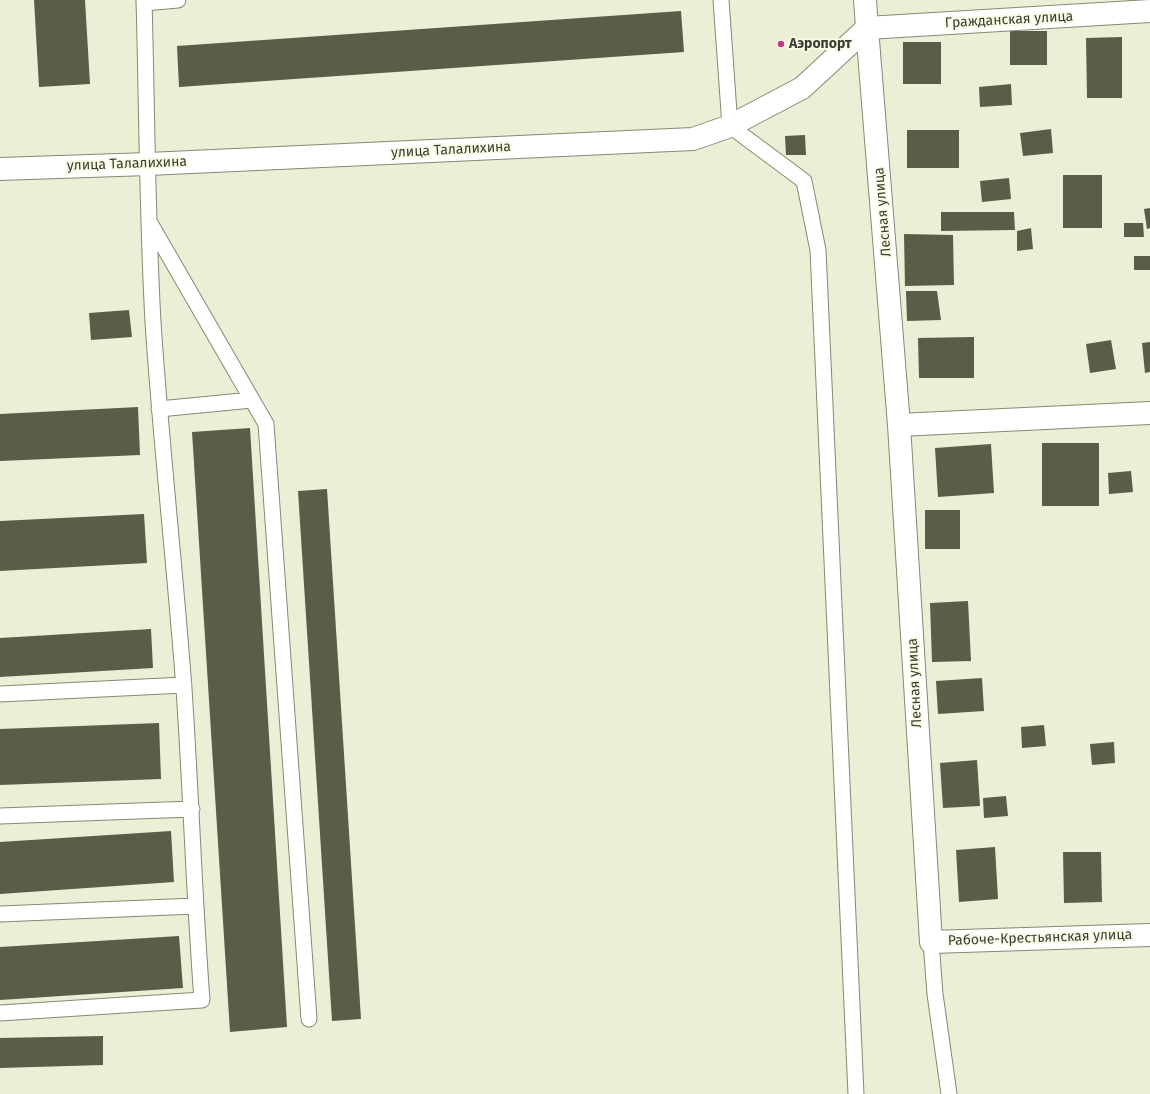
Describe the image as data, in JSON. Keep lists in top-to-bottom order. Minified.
{"streets":{"street":["Гражданская улица","улица Талалихина","Лесная улица","Рабоче-Крестьянская улица"]},"crossings":[["Гражданская улица","улица Талалихина"],["Гражданская улица","Лесная улица"],["улица Талалихина","Лесная улица"],["Лесная улица","Рабоче-Крестьянская улица"]],"places":["Аэропорт"]}
